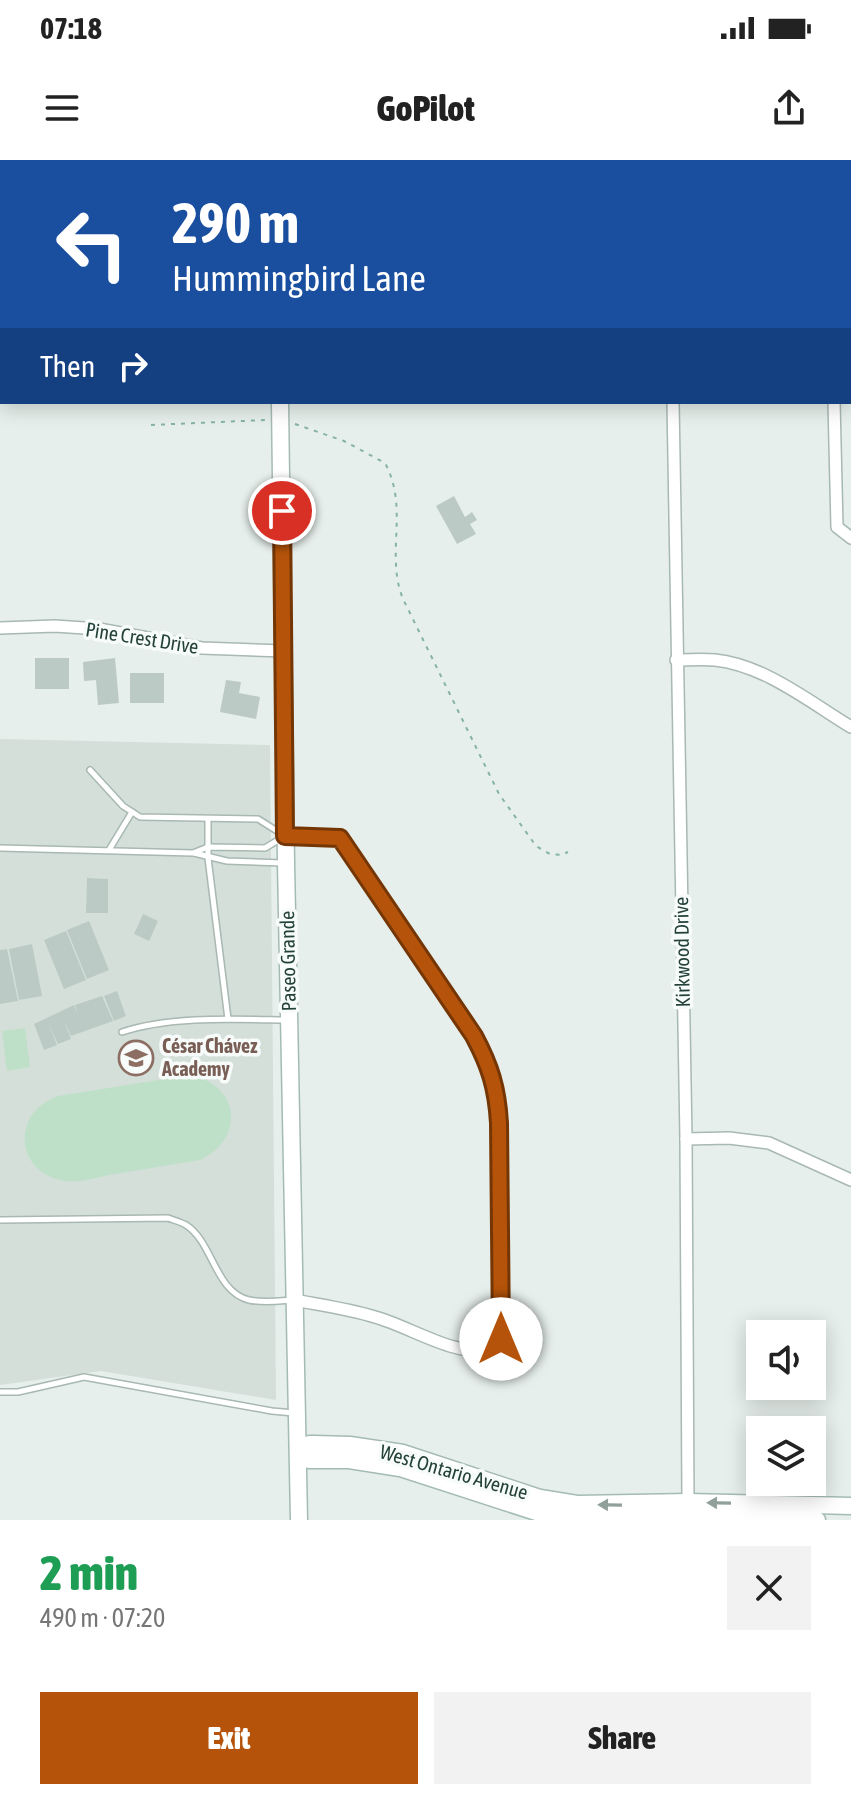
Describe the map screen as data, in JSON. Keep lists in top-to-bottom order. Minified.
{"streets":{"main road":["Paseo Grande","West Ontario Avenue"],"street":["Pine Crest Drive","Kirkwood Drive"]},"crossings":[["Pine Crest Drive","Paseo Grande"],["Kirkwood Drive","West Ontario Avenue"],["Paseo Grande","West Ontario Avenue"]],"places":{"school or university":["César Chávez Academy"]},"page":{"status":"07:18","header":"GoPilot","turn":["290 m","Hummingbird Lane"],"then":"Then","heading":["2 min","490 m · 07:20"],"buttons":["Exit","Share"]}}
